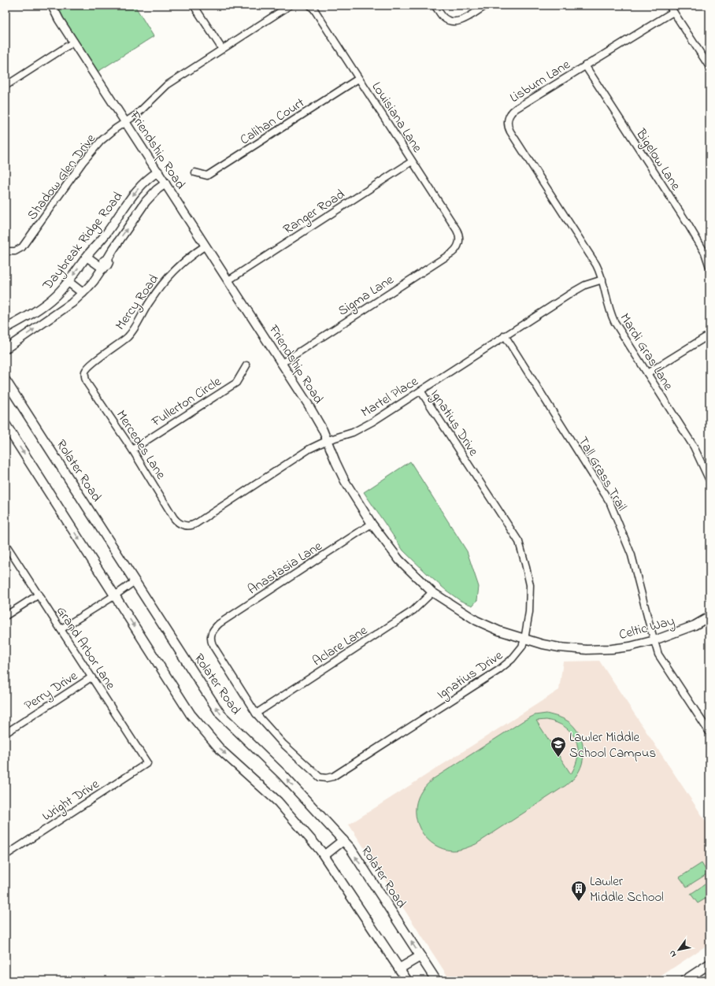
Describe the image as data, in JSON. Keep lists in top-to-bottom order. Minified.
{"streets":{"main road":["Rolater Road"],"street":["Lisburn Lane","Louisiana Lane","Calihan Court","Friendship Road","Bigelow Lane","Shadow Glen Drive","Ranger Road","Daybreak Ridge Road","Sigma Lane","Mercy Road","Mardi Gras Lane","Martel Place","Fullerton Circle","Ignatius Drive","Mercedes Lane","Tall Grass Trail","Anastasia Lane","Celtic Way","Aclare Lane","Grand Arbor Lane","Perry Drive","Wright Drive"]},"crossings":[["Lisburn Lane","Bigelow Lane"],["Lisburn Lane","Mardi Gras Lane"],["Louisiana Lane","Calihan Court"],["Louisiana Lane","Ranger Road"],["Louisiana Lane","Sigma Lane"],["Friendship Road","Shadow Glen Drive"],["Friendship Road","Ranger Road"],["Friendship Road","Daybreak Ridge Road"],["Friendship Road","Sigma Lane"],["Friendship Road","Mercy Road"],["Friendship Road","Martel Place"],["Friendship Road","Ignatius Drive"],["Friendship Road","Anastasia Lane"],["Friendship Road","Celtic Way"],["Friendship Road","Aclare Lane"],["Mercy Road","Mercedes Lane"],["Mardi Gras Lane","Martel Place"],["Martel Place","Ignatius Drive"],["Martel Place","Mercedes Lane"],["Martel Place","Tall Grass Trail"],["Fullerton Circle","Mercedes Lane"],["Ignatius Drive","Anastasia Lane"],["Ignatius Drive","Aclare Lane"],["Tall Grass Trail","Celtic Way"],["Anastasia Lane","Aclare Lane"],["Grand Arbor Lane","Perry Drive"],["Grand Arbor Lane","Wright Drive"]],"places":{"school or university":["Lawler Middle School Campus"],"building":["Lawler Middle School"]},"north":"bottom left"}
